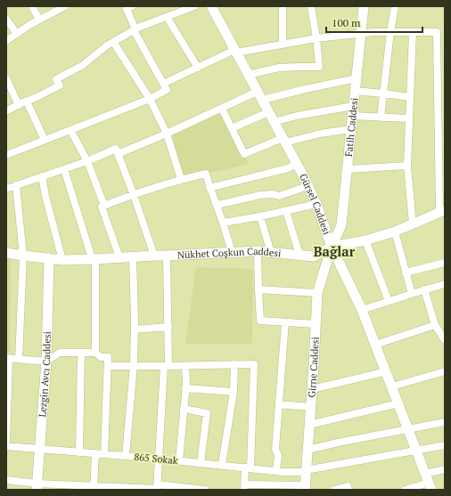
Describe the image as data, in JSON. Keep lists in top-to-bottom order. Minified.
{"streets":{"street":["Fatih Caddesi","Gürsel Caddesi","Nükhet Coşkun Caddesi","Girne Caddesi","Lezgin Avcı Caddesi","865 Sokak"]},"crossings":[["Fatih Caddesi","Gürsel Caddesi"],["Fatih Caddesi","Nükhet Coşkun Caddesi"],["Fatih Caddesi","Girne Caddesi"],["Gürsel Caddesi","Nükhet Coşkun Caddesi"],["Gürsel Caddesi","Girne Caddesi"],["Gürsel Caddesi","865 Sokak"],["Nükhet Coşkun Caddesi","Girne Caddesi"],["Nükhet Coşkun Caddesi","Lezgin Avcı Caddesi"],["Girne Caddesi","865 Sokak"],["Lezgin Avcı Caddesi","865 Sokak"]],"districts":["Bağlar"],"scale_bar":"100 m"}
